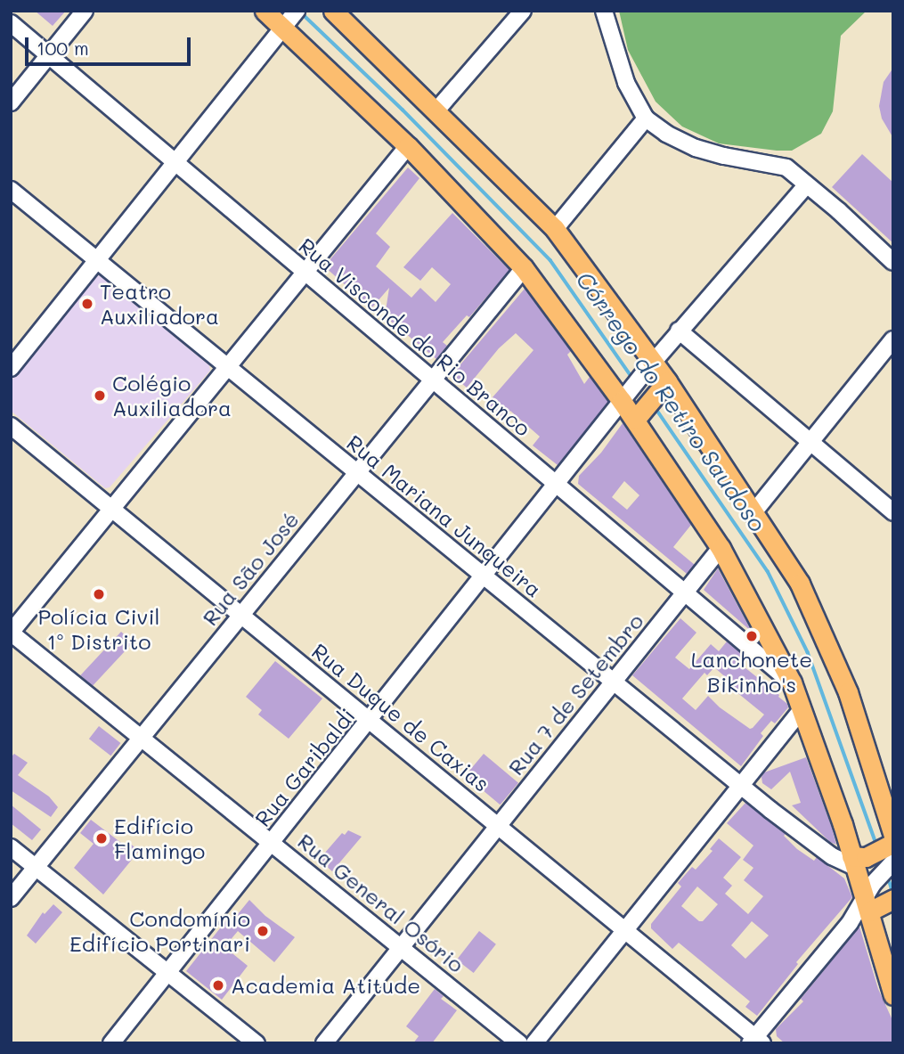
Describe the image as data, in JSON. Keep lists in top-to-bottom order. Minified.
{"streets":{"street":["Rua Visconde do Rio Branco","Rua Mariana Junqueira","Rua São José","Rua 7 de Setembro","Rua Duque de Caxias","Rua Garibaldi","Rua General Osório"]},"crossings":[["Rua Visconde do Rio Branco","Rua São José"],["Rua Visconde do Rio Branco","Rua 7 de Setembro"],["Rua Visconde do Rio Branco","Rua Garibaldi"],["Rua Mariana Junqueira","Rua São José"],["Rua Mariana Junqueira","Rua 7 de Setembro"],["Rua Mariana Junqueira","Rua Garibaldi"],["Rua São José","Rua Duque de Caxias"],["Rua São José","Rua General Osório"],["Rua 7 de Setembro","Rua Duque de Caxias"],["Rua 7 de Setembro","Rua General Osório"],["Rua Duque de Caxias","Rua Garibaldi"],["Rua Garibaldi","Rua General Osório"]],"water":["Córrego do Retiro Saudoso"],"places":["Teatro Auxiliadora","Colégio Auxiliadora","Polícia Civil 1º Distrito","Lanchonete Bikinho's","Edifício Flamingo","Condomínio Edifício Portinari","Academia Atitude"],"scale_bar":"100 m"}
